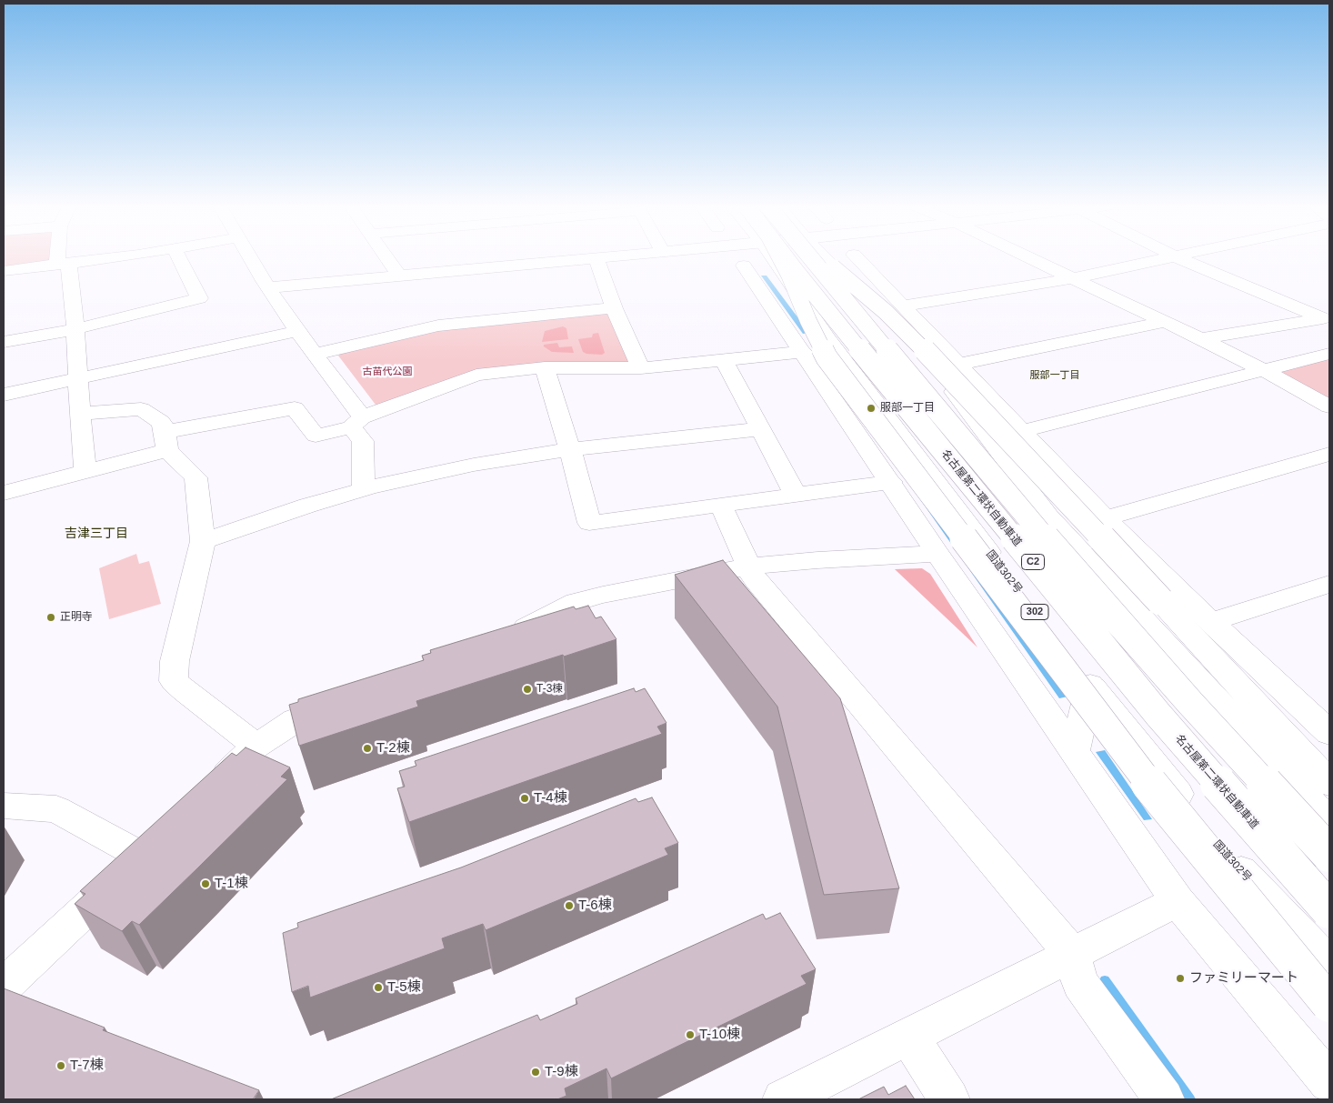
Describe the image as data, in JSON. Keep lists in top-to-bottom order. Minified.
{"streets":{"main road":["名古屋第二環状自動車道","C2","国道302号","302"]},"districts":["服部一丁目","吉津三丁目"],"parks":["古苗代公園"],"places":["服部一丁目","正明寺","T-3棟","T-2棟","T-4棟","T-1棟","T-6棟","ファミリーマート","T-5棟","T-10棟","T-7棟","T-9棟"]}
